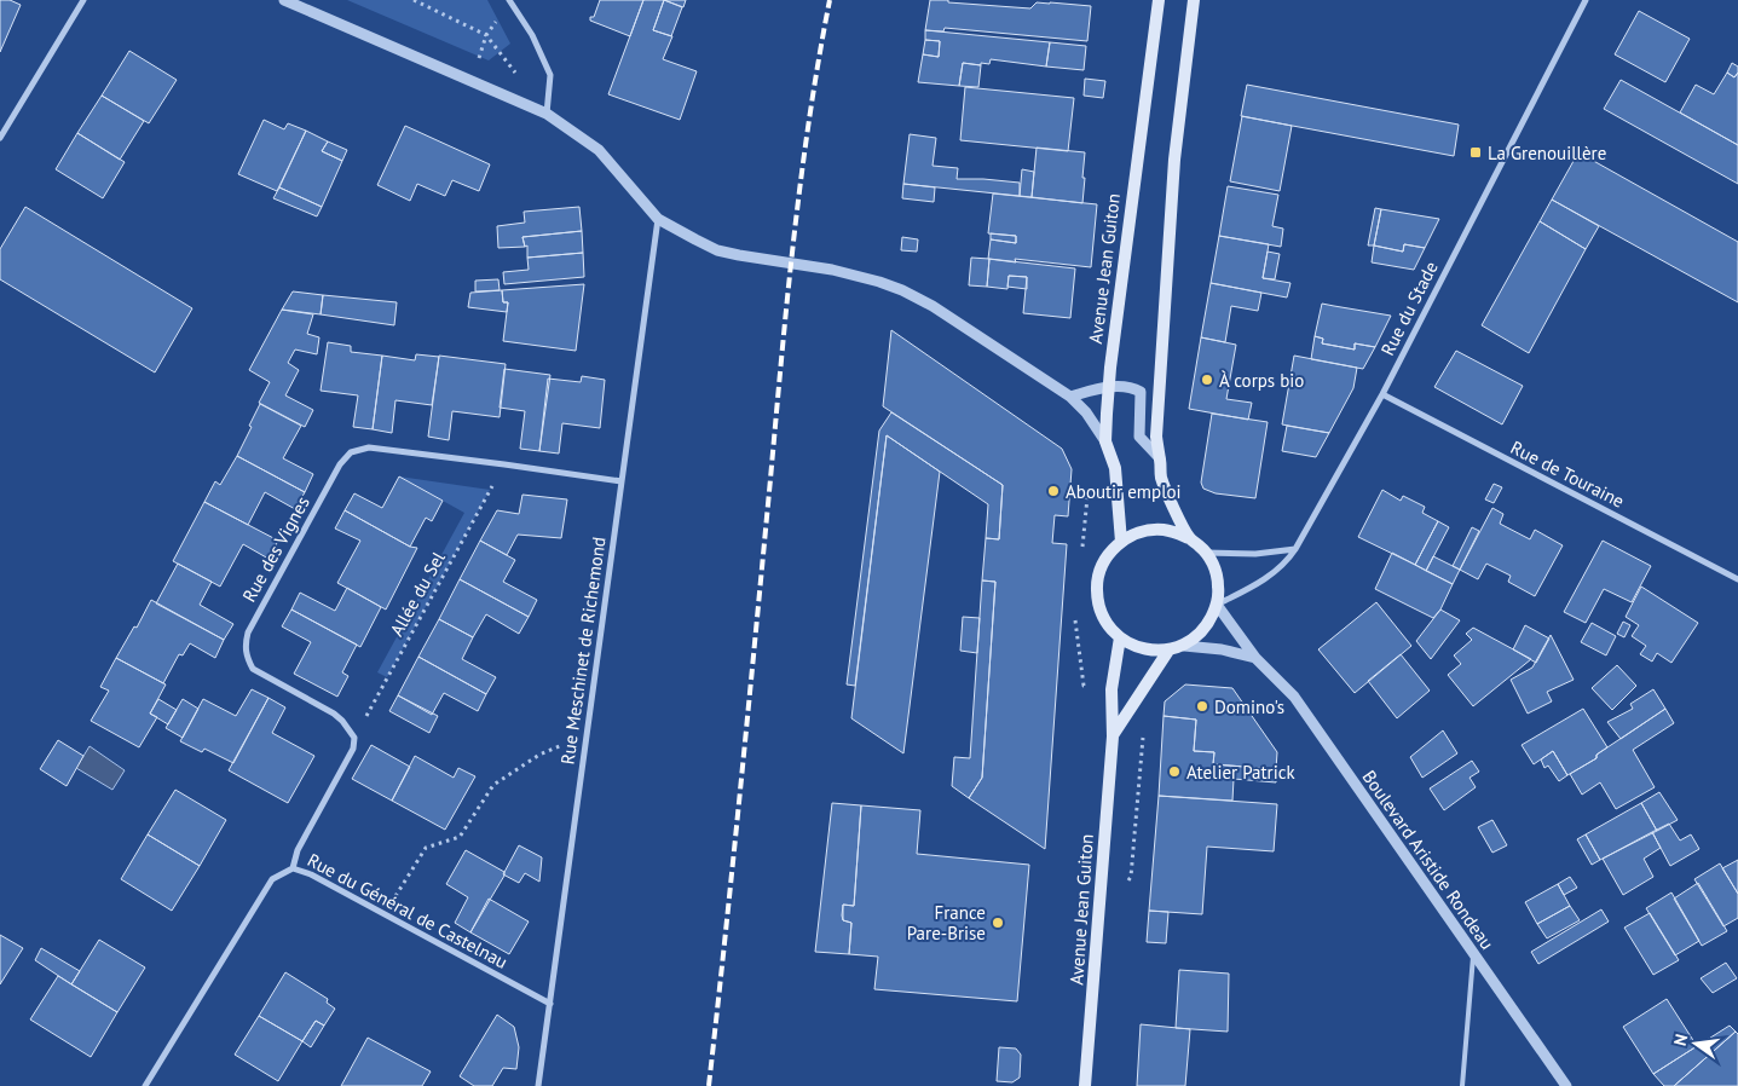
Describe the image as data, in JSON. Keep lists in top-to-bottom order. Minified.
{"streets":{"main road":["Avenue Jean Guiton"],"street":["Rue du Stade","Rue de Touraine","Rue des Vignes","Rue Meschinet de Richemond","Boulevard Aristide Rondeau","Rue du Général de Castelnau"],"path":["Allée du Sel"]},"crossings":[["Avenue Jean Guiton","Rue du Stade"],["Avenue Jean Guiton","Boulevard Aristide Rondeau"],["Rue du Stade","Rue de Touraine"],["Rue du Stade","Boulevard Aristide Rondeau"],["Rue des Vignes","Allée du Sel"],["Rue des Vignes","Rue Meschinet de Richemond"],["Rue Meschinet de Richemond","Rue du Général de Castelnau"]],"places":{"transit":["La Grenouillère"],"other":["À corps bio","Aboutir emploi","Domino's","Atelier Patrick","France Pare-Brise"]},"north":"left"}
